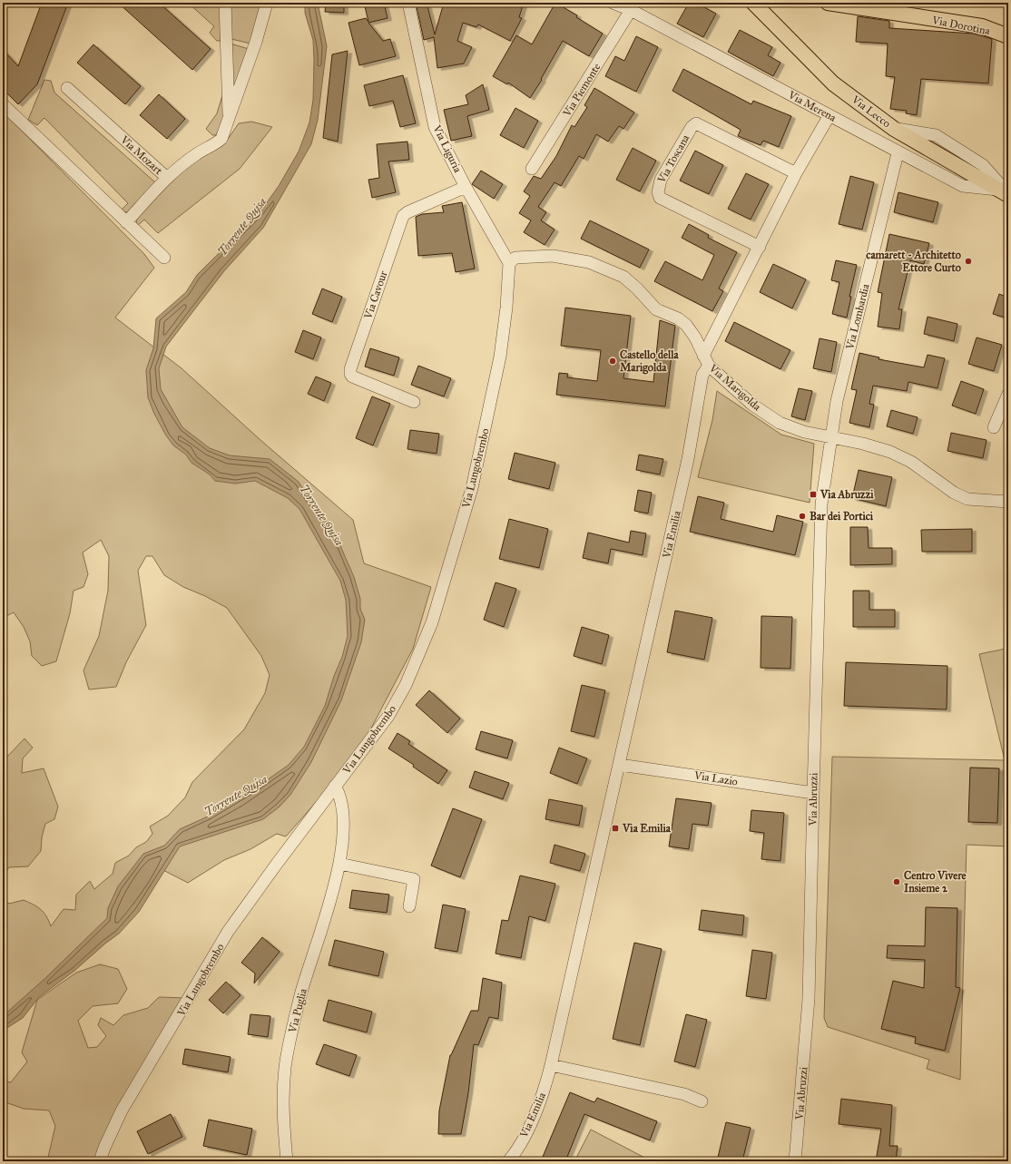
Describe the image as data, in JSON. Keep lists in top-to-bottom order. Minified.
{"streets":{"main road":["Via Dorotina","Via Lecco"],"street":["Via Piemonte","Via Merena","Via Liguria","Via Mozart","Via Toscana","Via Cavour","Via Lombardia","Via Marigolda","Via Lungobrembo","Via Emilia","Via Lazio","Via Abruzzi","Via Puglia"]},"crossings":[["Via Piemonte","Via Merena"],["Via Merena","Via Lecco"],["Via Merena","Via Lombardia"],["Via Liguria","Via Cavour"],["Via Liguria","Via Marigolda"],["Via Liguria","Via Lungobrembo"],["Via Lombardia","Via Marigolda"],["Via Lombardia","Via Abruzzi"],["Via Marigolda","Via Lungobrembo"],["Via Marigolda","Via Emilia"],["Via Marigolda","Via Abruzzi"],["Via Lungobrembo","Via Puglia"],["Via Emilia","Via Lazio"],["Via Lazio","Via Abruzzi"]],"water":["Torrente Quisa"],"places":{"other":["camarett - Architetto Ettore Curto","Castello della Marigolda","Bar dei Portici","Centro Vivere Insieme 2"],"transit":["Via Abruzzi","Via Emilia"]}}
